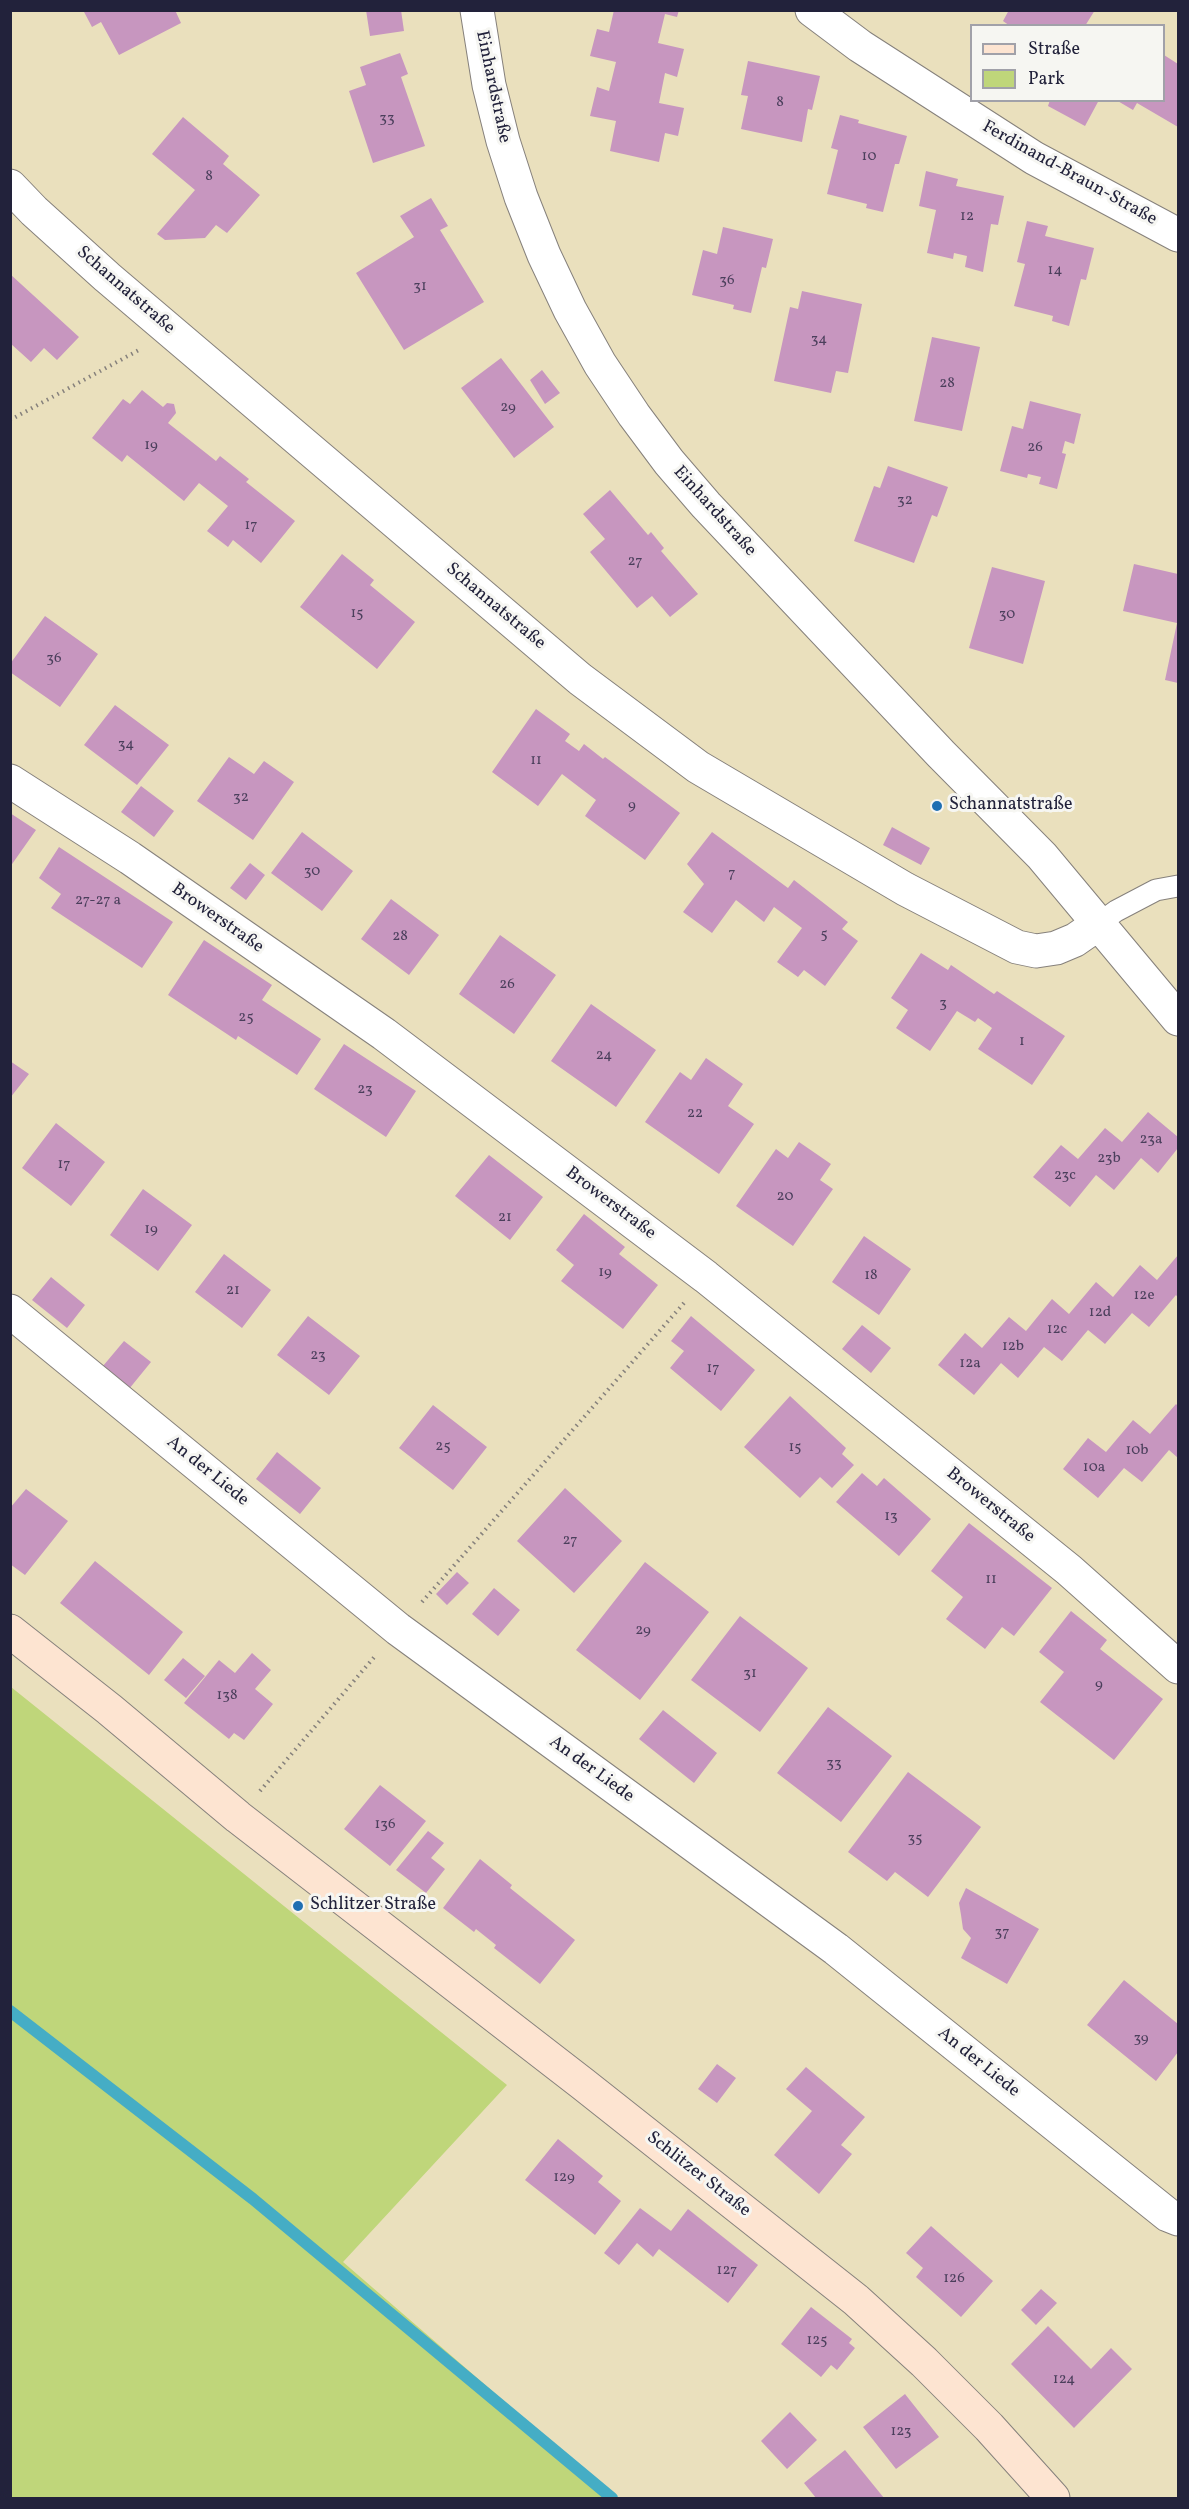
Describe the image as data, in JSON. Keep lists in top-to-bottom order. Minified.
{"streets":{"main road":["Schlitzer Straße"],"street":["Einhardstraße","Ferdinand-Braun-Straße","Schannatstraße","Browerstraße","An der Liede"]},"crossings":[["Einhardstraße","Schannatstraße"]],"places":["Schannatstraße","Schlitzer Straße"],"house_numbers":["8","33","10","8","12","14","36","31","34","28","29","19","26","32","17","27","15","30","36","34","11","32","9","30","7","27-27 a","5","28","26","3","25","1","24","23","22","23a","23b","17","23c","20","21","19","19","18","21","12e","12d","12c","12b","23","12a","17","25","15","10b","10a","13","27","11","29","31","9","138","33","136","35","37","39","129","127","126","125","124","123"],"legend":["Straße","Park"]}
